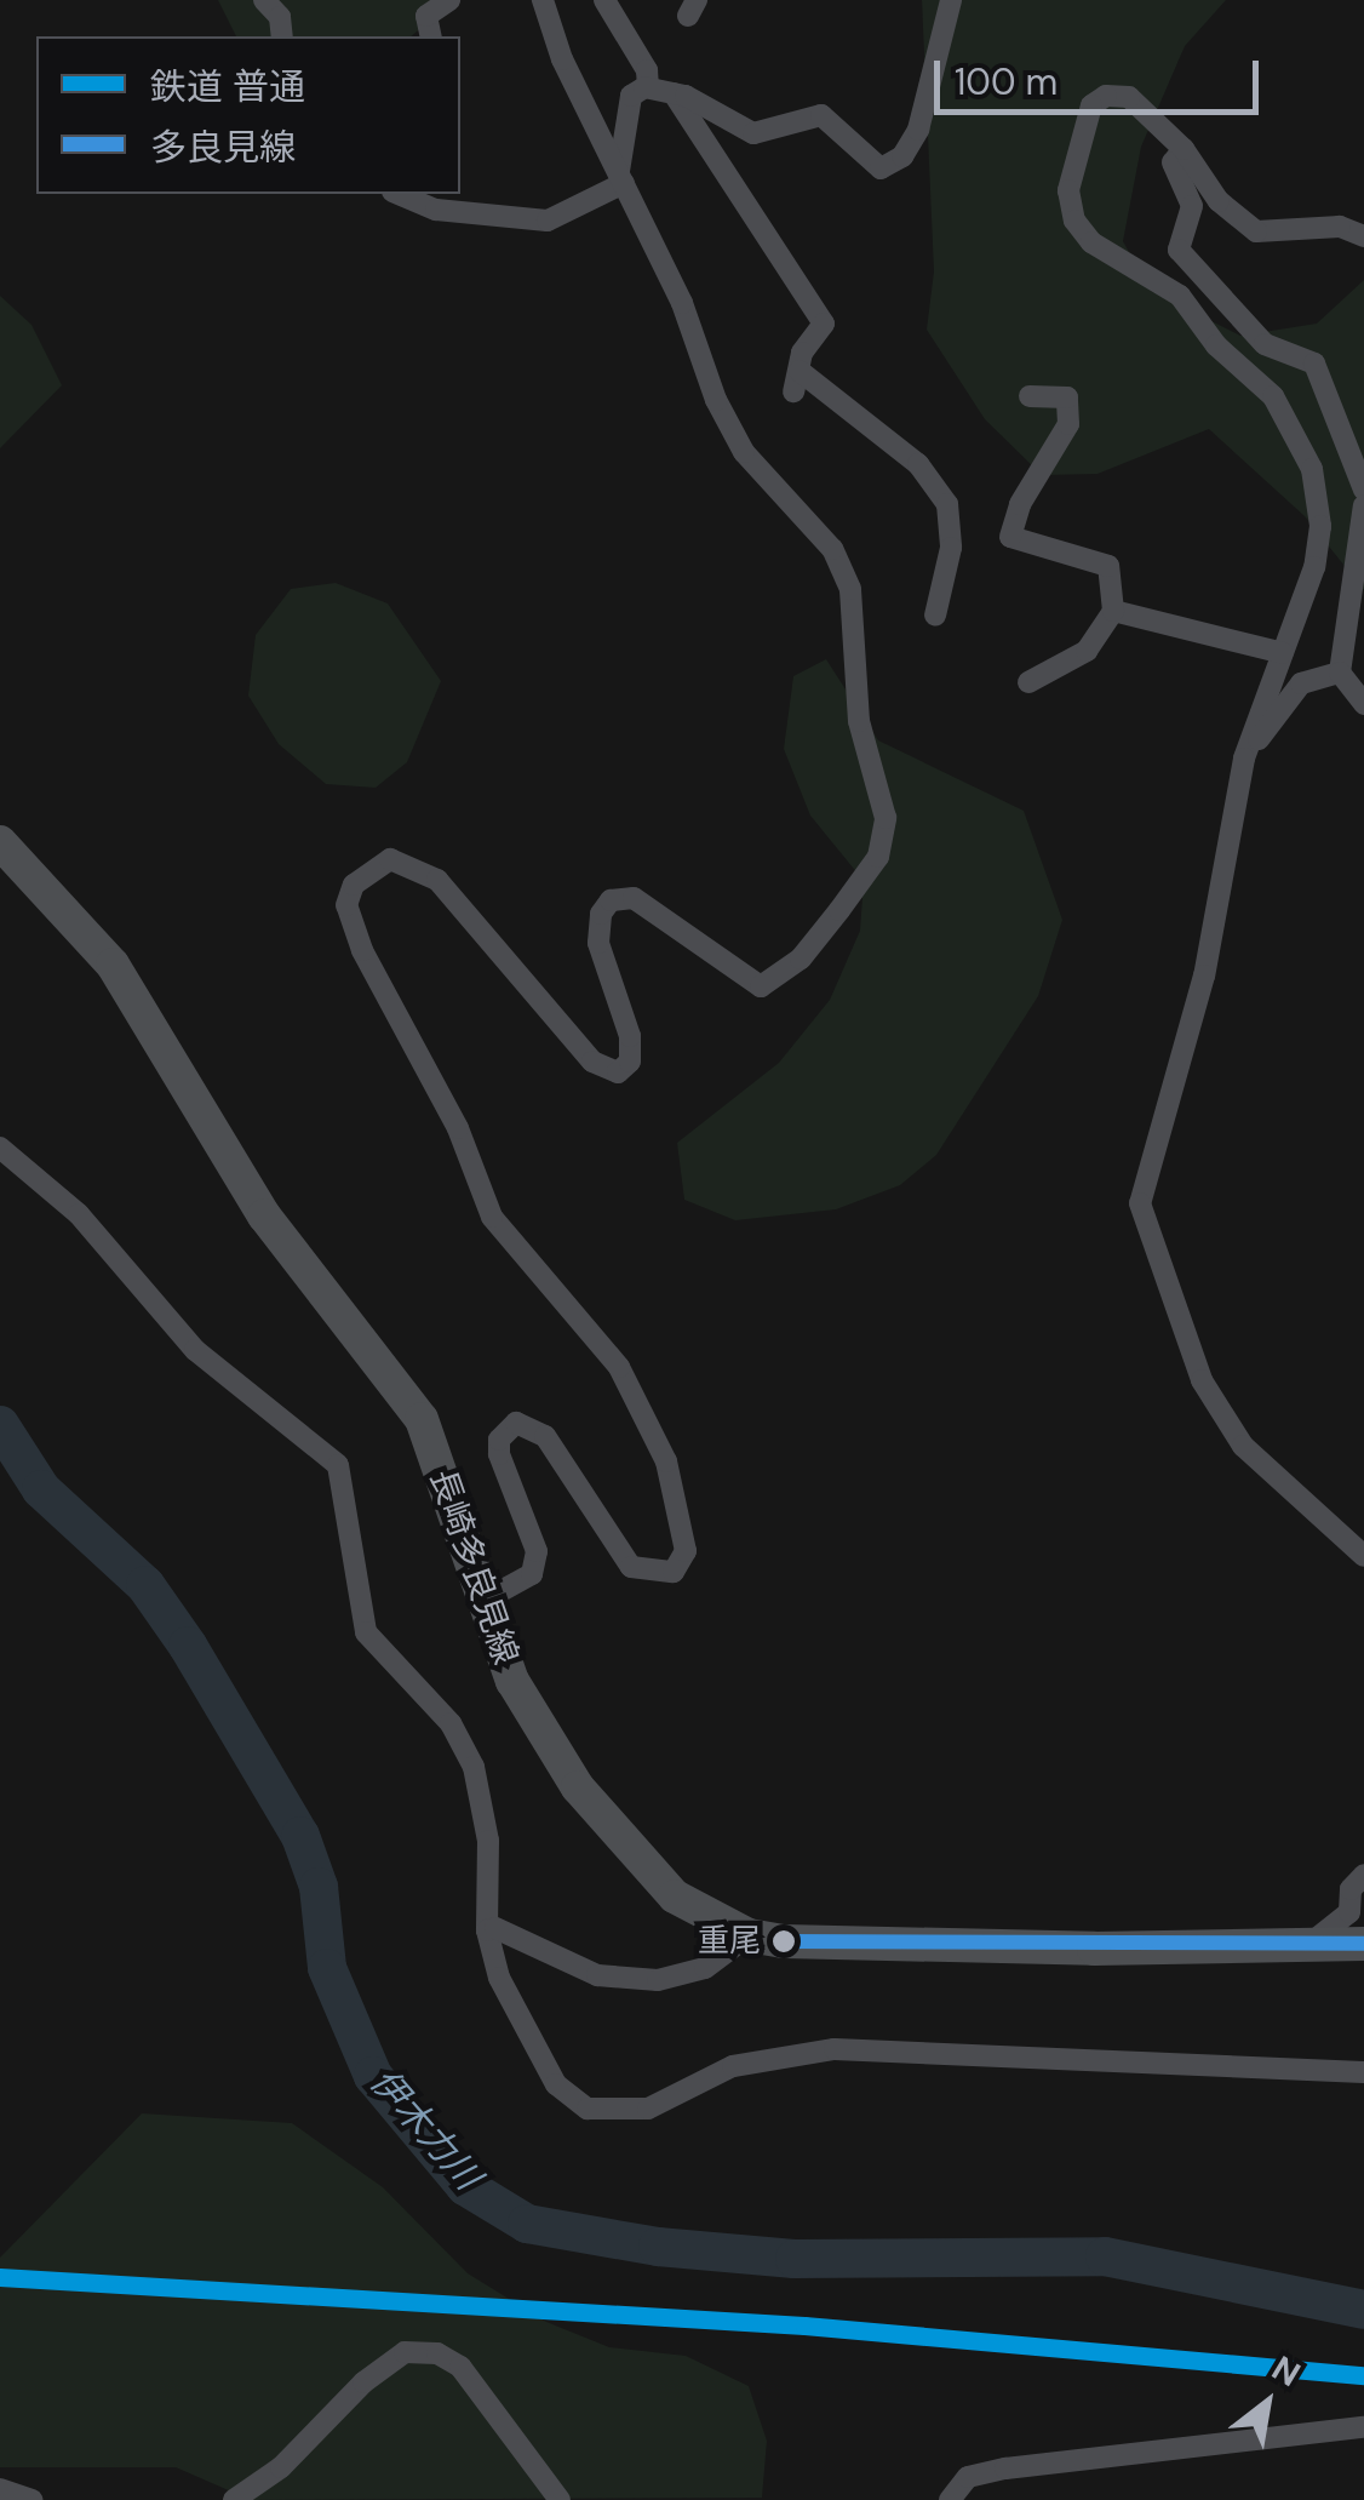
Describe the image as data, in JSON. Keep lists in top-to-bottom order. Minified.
{"streets":{"main road":["長崎多良見線"]},"water":["伊木力川"],"places":["重尾"],"lines":["transit line 多良見線","rail line 普通"],"legend":["鉄道 普通","多良見線"],"scale_bar":"100 m","north":"top right"}
